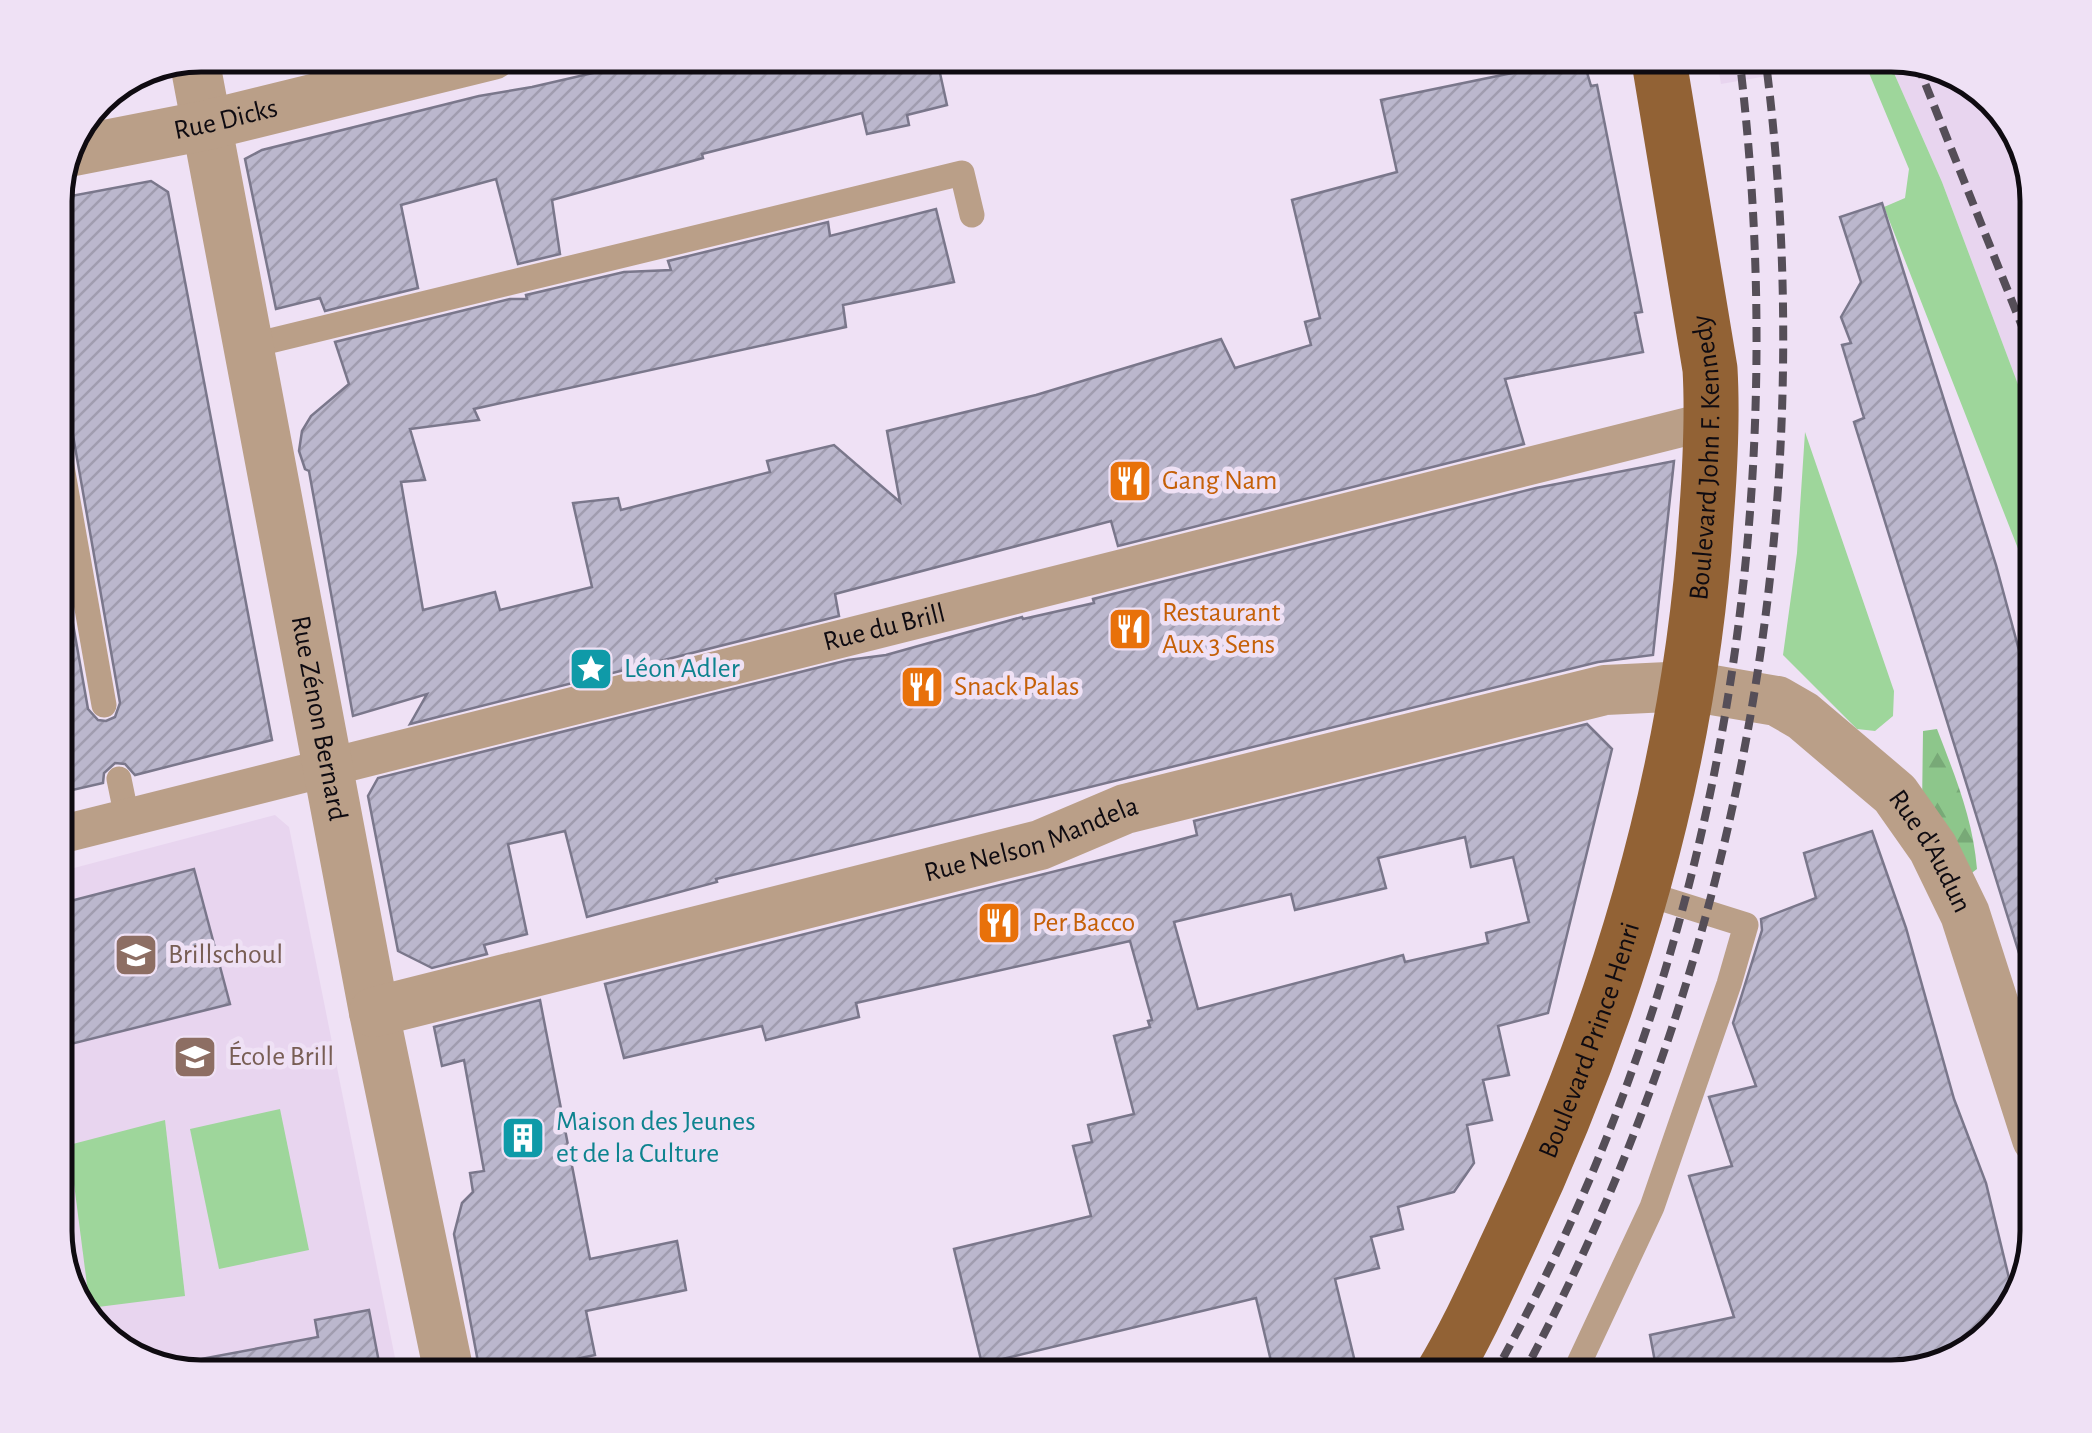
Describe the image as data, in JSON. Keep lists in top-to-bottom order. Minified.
{"streets":{"main road":["Boulevard John F. Kennedy","Boulevard Prince Henri"],"street":["Rue Dicks","Rue du Brill","Rue Zénon Bernard","Rue Nelson Mandela","Rue d'Audun"]},"crossings":[["Rue Dicks","Rue Zénon Bernard"],["Boulevard John F. Kennedy","Rue du Brill"],["Boulevard John F. Kennedy","Rue Nelson Mandela"],["Boulevard John F. Kennedy","Rue d'Audun"],["Boulevard John F. Kennedy","Boulevard Prince Henri"],["Rue du Brill","Rue Zénon Bernard"],["Rue Zénon Bernard","Rue Nelson Mandela"],["Rue Nelson Mandela","Rue d'Audun"],["Rue Nelson Mandela","Boulevard Prince Henri"],["Rue d'Audun","Boulevard Prince Henri"]],"places":{"restaurant":["Gang Nam","Restaurant Aux 3 Sens","Snack Palas","Per Bacco"],"place":["Léon Adler"],"school or university":["Brillschoul","École Brill"],"building":["Maison des Jeunes et de la Culture"]}}
